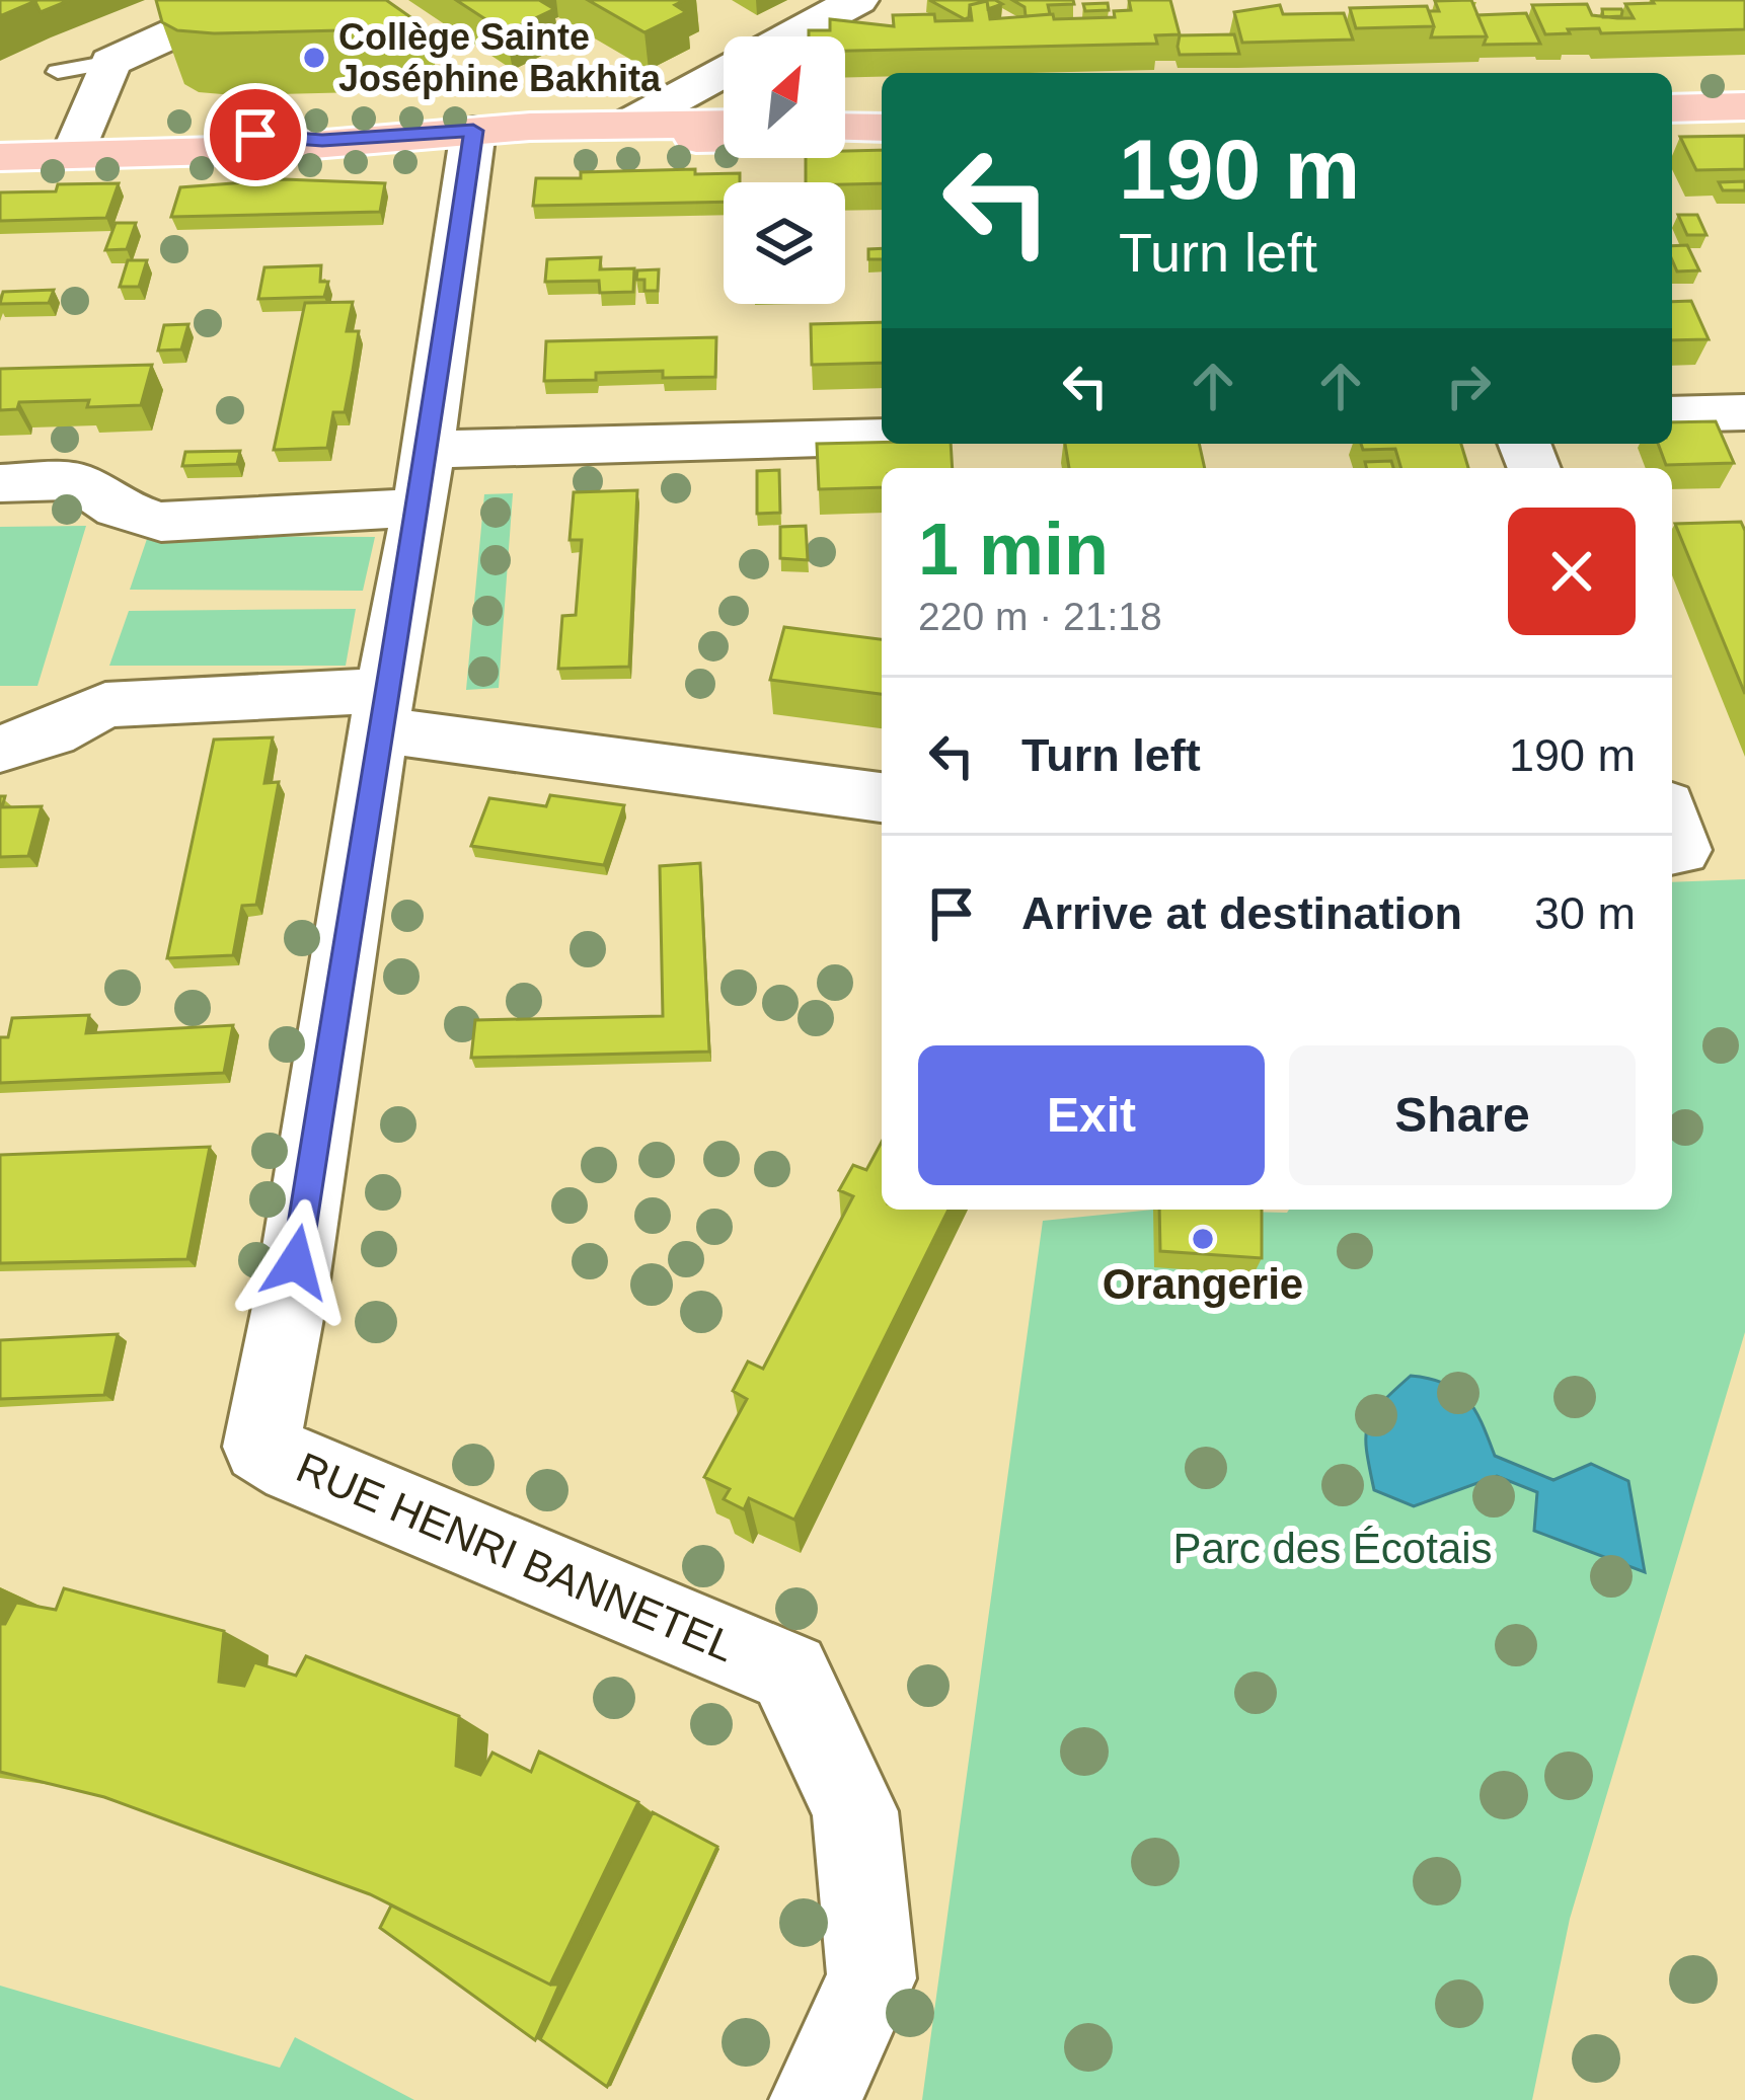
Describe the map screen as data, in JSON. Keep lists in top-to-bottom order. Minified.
{"streets":{"street":["RUE HENRI BANNETEL"]},"parks":["Parc des Écotais"],"places":["Collège Sainte Joséphine Bakhita","Orangerie"],"north":"top right","page":{"turn":["190 m","Turn left"],"heading":["1 min","220 m · 21:18"],"list":[{"name":"Turn left","value":"190 m"},{"name":"Arrive at destination","value":"30 m"}],"buttons":["Exit","Share"]}}
